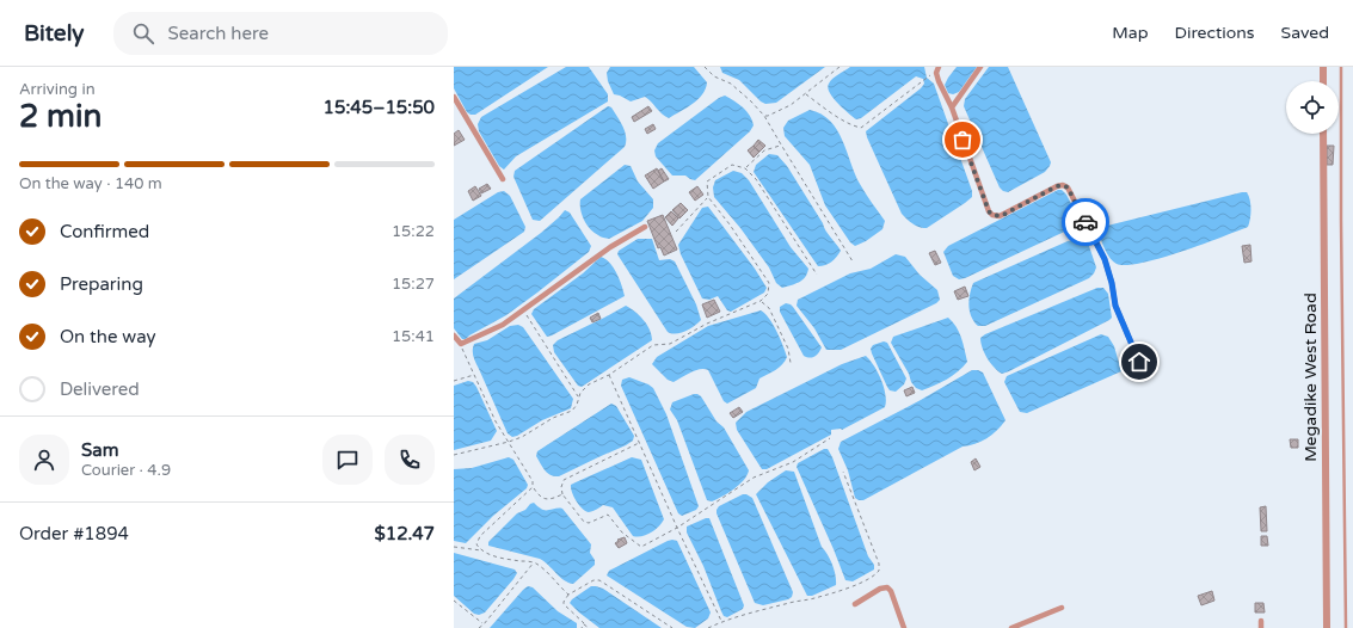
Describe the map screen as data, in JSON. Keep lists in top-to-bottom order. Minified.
{"streets":{"street":["Megadike West Road"]},"page":{"header":"Bitely","search":"Search here","nav":["Map","Directions","Saved"],"heading":["2 min","Arriving in","15:45–15:50"],"panel":["Sam","Courier · 4.9","Order #1894","$12.47"],"bar":"On the way · 140 m","list":[["Confirmed","15:22"],["Preparing","15:27"],["On the way","15:41"],"Delivered"]}}
